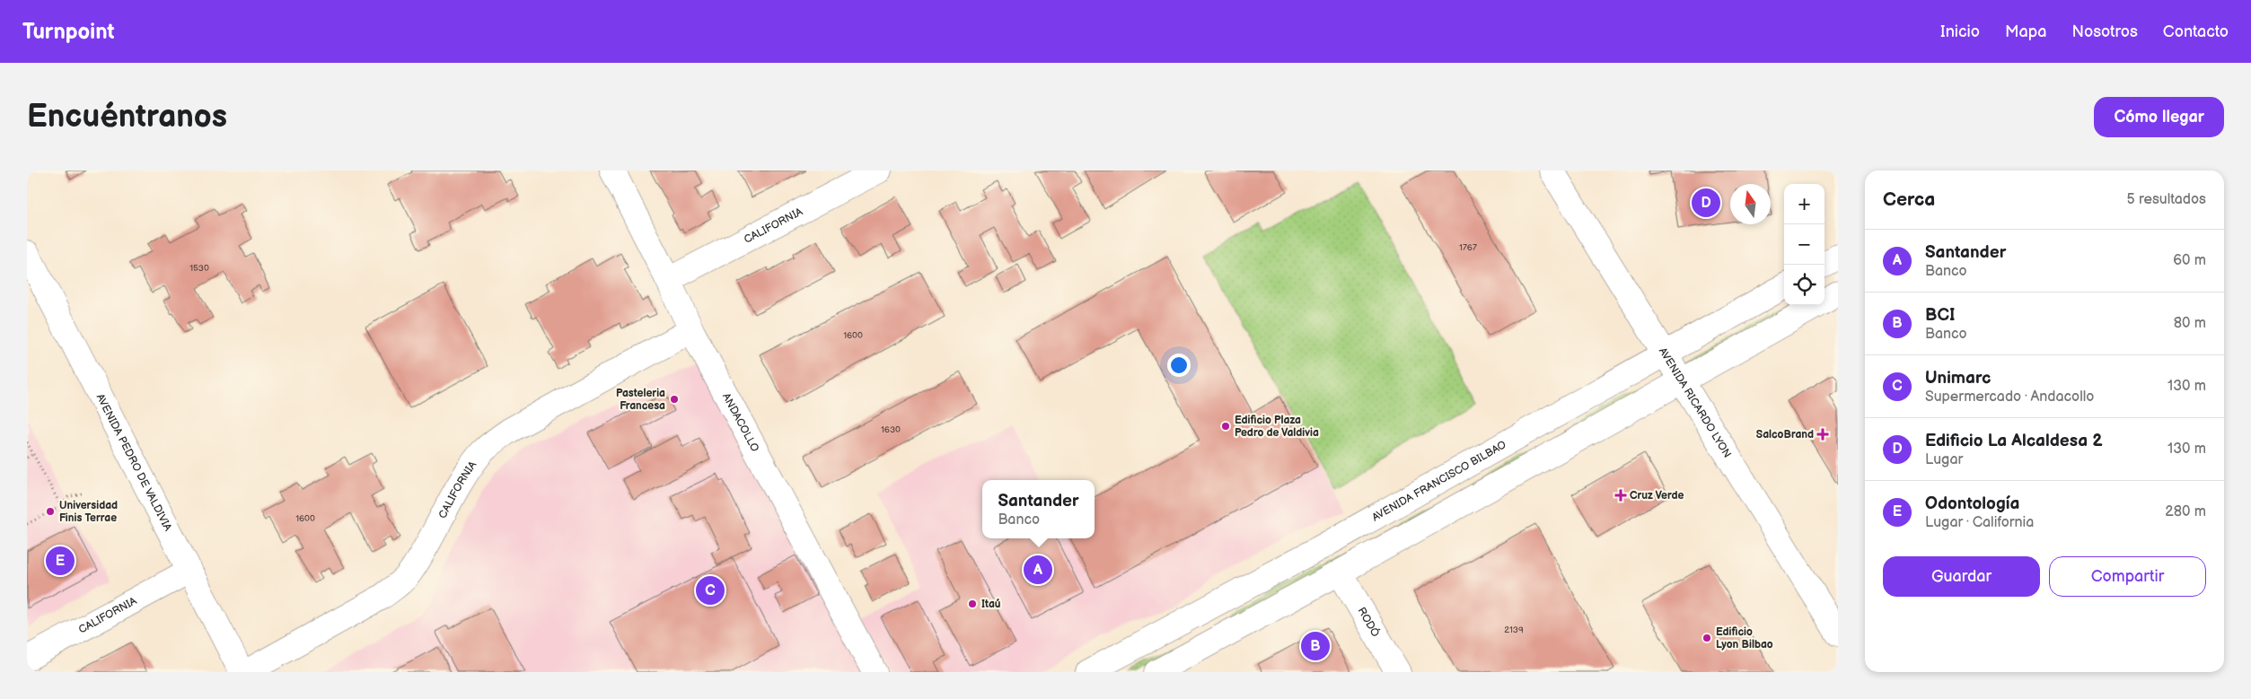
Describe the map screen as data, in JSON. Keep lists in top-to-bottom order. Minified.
{"streets":{"street":["CALIFORNIA","AVENIDA RICARDO LYON","ANDACOLLO","AVENIDA PEDRO DE VALDIVIA","AVENIDA FRANCISCO BILBAO","RODÓ"]},"crossings":[["CALIFORNIA","ANDACOLLO"],["CALIFORNIA","AVENIDA PEDRO DE VALDIVIA"],["AVENIDA RICARDO LYON","AVENIDA FRANCISCO BILBAO"]],"places":{"other":["Pasteleria Francesa","Edificio Plaza Pedro de Valdivia","Universidad Finis Terrae","Itaú","Edificio Lyon Bilbao"],"health":["SalcoBrand","Cruz Verde"]},"house_numbers":["1767","1530","1600","1630","1600","2139"],"north":"top","page":{"header":"Turnpoint","nav":["Inicio","Mapa","Nosotros","Contacto"],"buttons":["Cómo llegar",["Guardar","Compartir"]],"title":"Encuéntranos","heading":["Cerca","5 resultados"],"map_buttons":["+","−"],"pins":["D","E","A","C","B"],"list":[{"mark":"A","name":"Santander","note":"Banco","value":"60 m"},{"mark":"B","name":"BCI","note":"Banco","value":"80 m"},{"mark":"C","name":"Unimarc","note":"Supermercado · Andacollo","value":"130 m"},{"mark":"D","name":"Edificio La Alcaldesa 2","note":"Lugar","value":"130 m"},{"mark":"E","name":"Odontología","note":"Lugar · California","value":"280 m"}],"popup":["Santander","Banco"]}}
